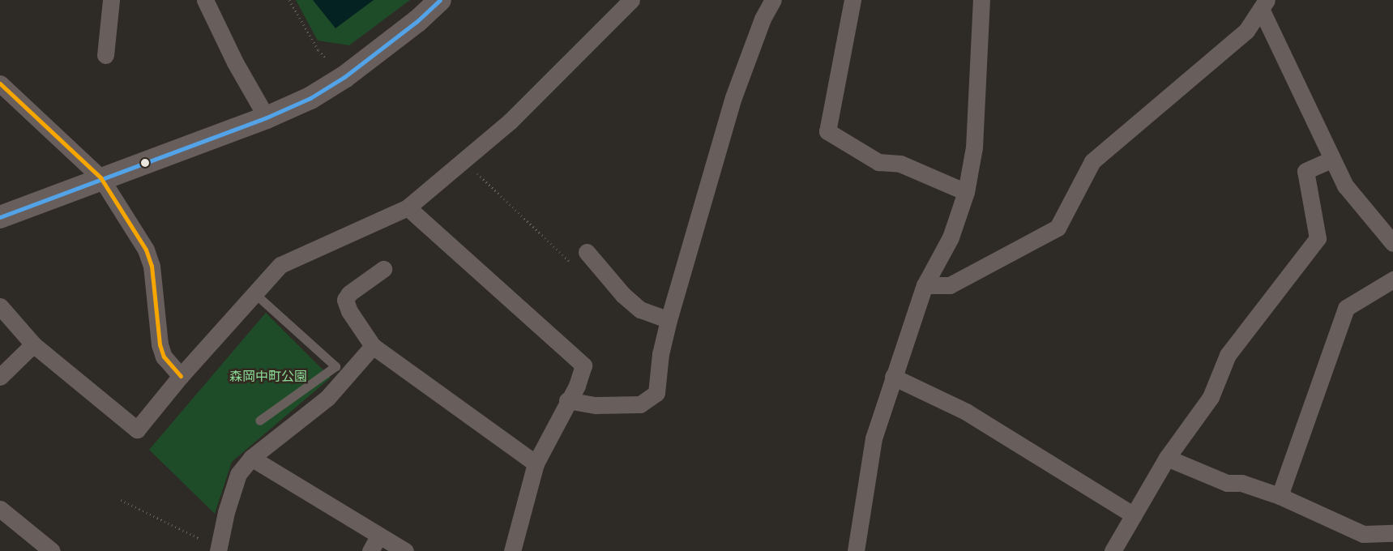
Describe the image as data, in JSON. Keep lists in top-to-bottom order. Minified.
{"parks":["森岡中町公園"]}
